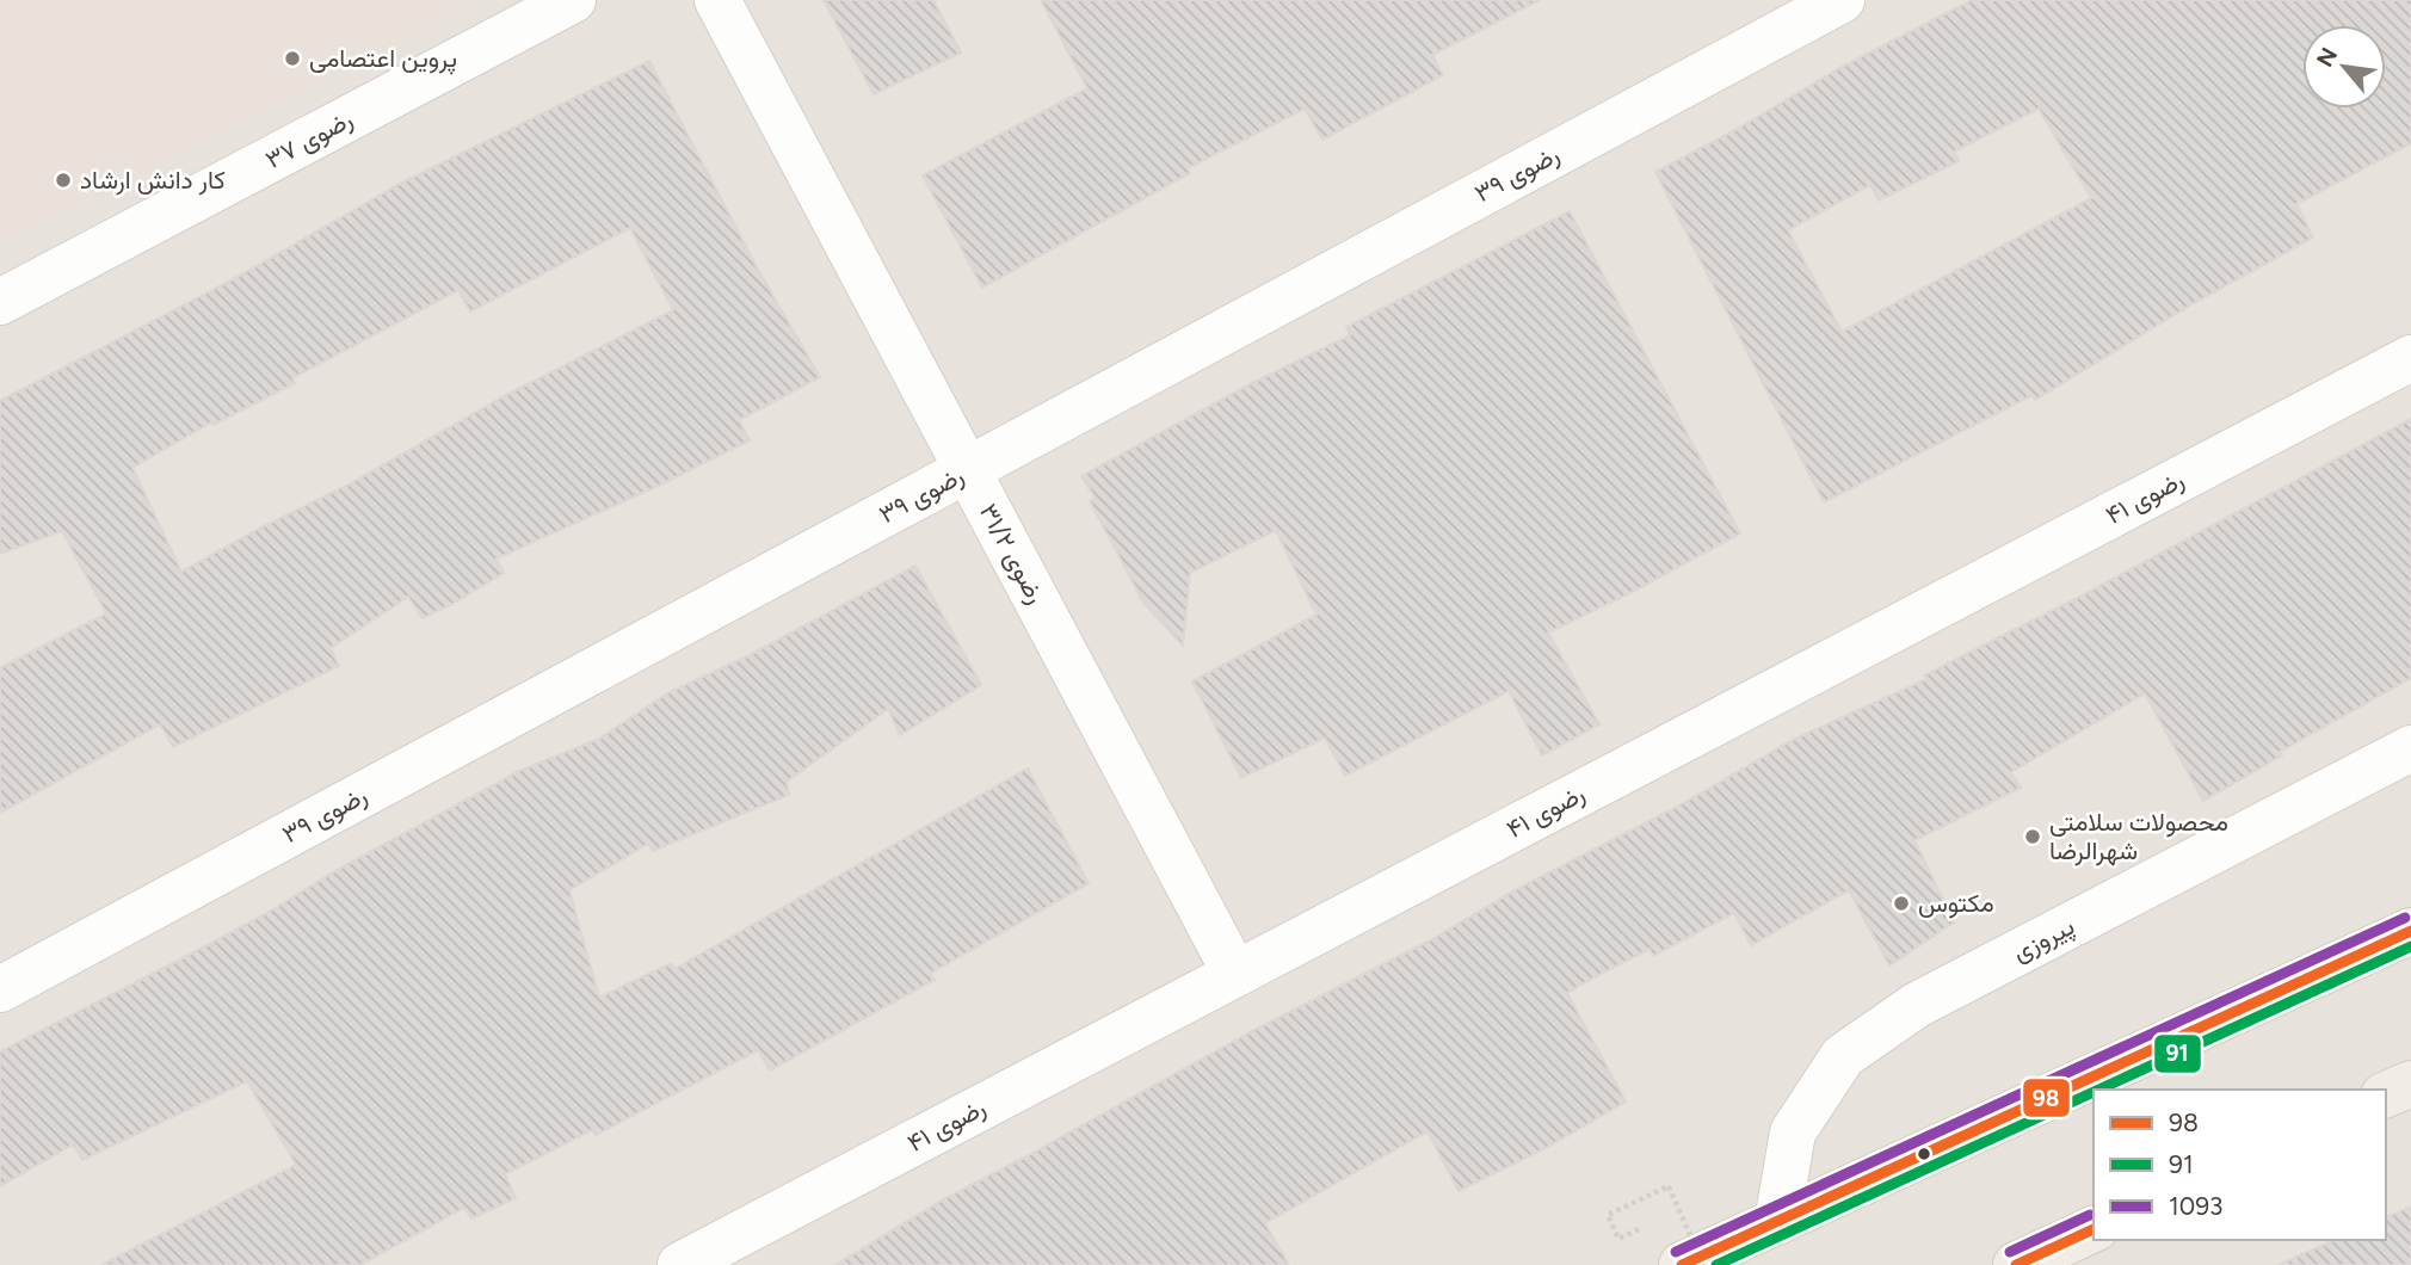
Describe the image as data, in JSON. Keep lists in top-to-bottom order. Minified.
{"streets":{"street":["رضوی ۳۷","رضوی ۳۹","رضوی ۴۱","رضوی ۳۱/۲","پیروزی"]},"crossings":[["رضوی ۳۹","رضوی ۳۱/۲"],["رضوی ۴۱","رضوی ۳۱/۲"]],"places":["پروین اعتصامی","کار دانش ارشاد","محصولات سلامتی شهرالرضا","مکتوس"],"lines":["transit line 1093","transit line 98","transit line 91"],"legend":["98","91","1093"],"north":"top left"}
